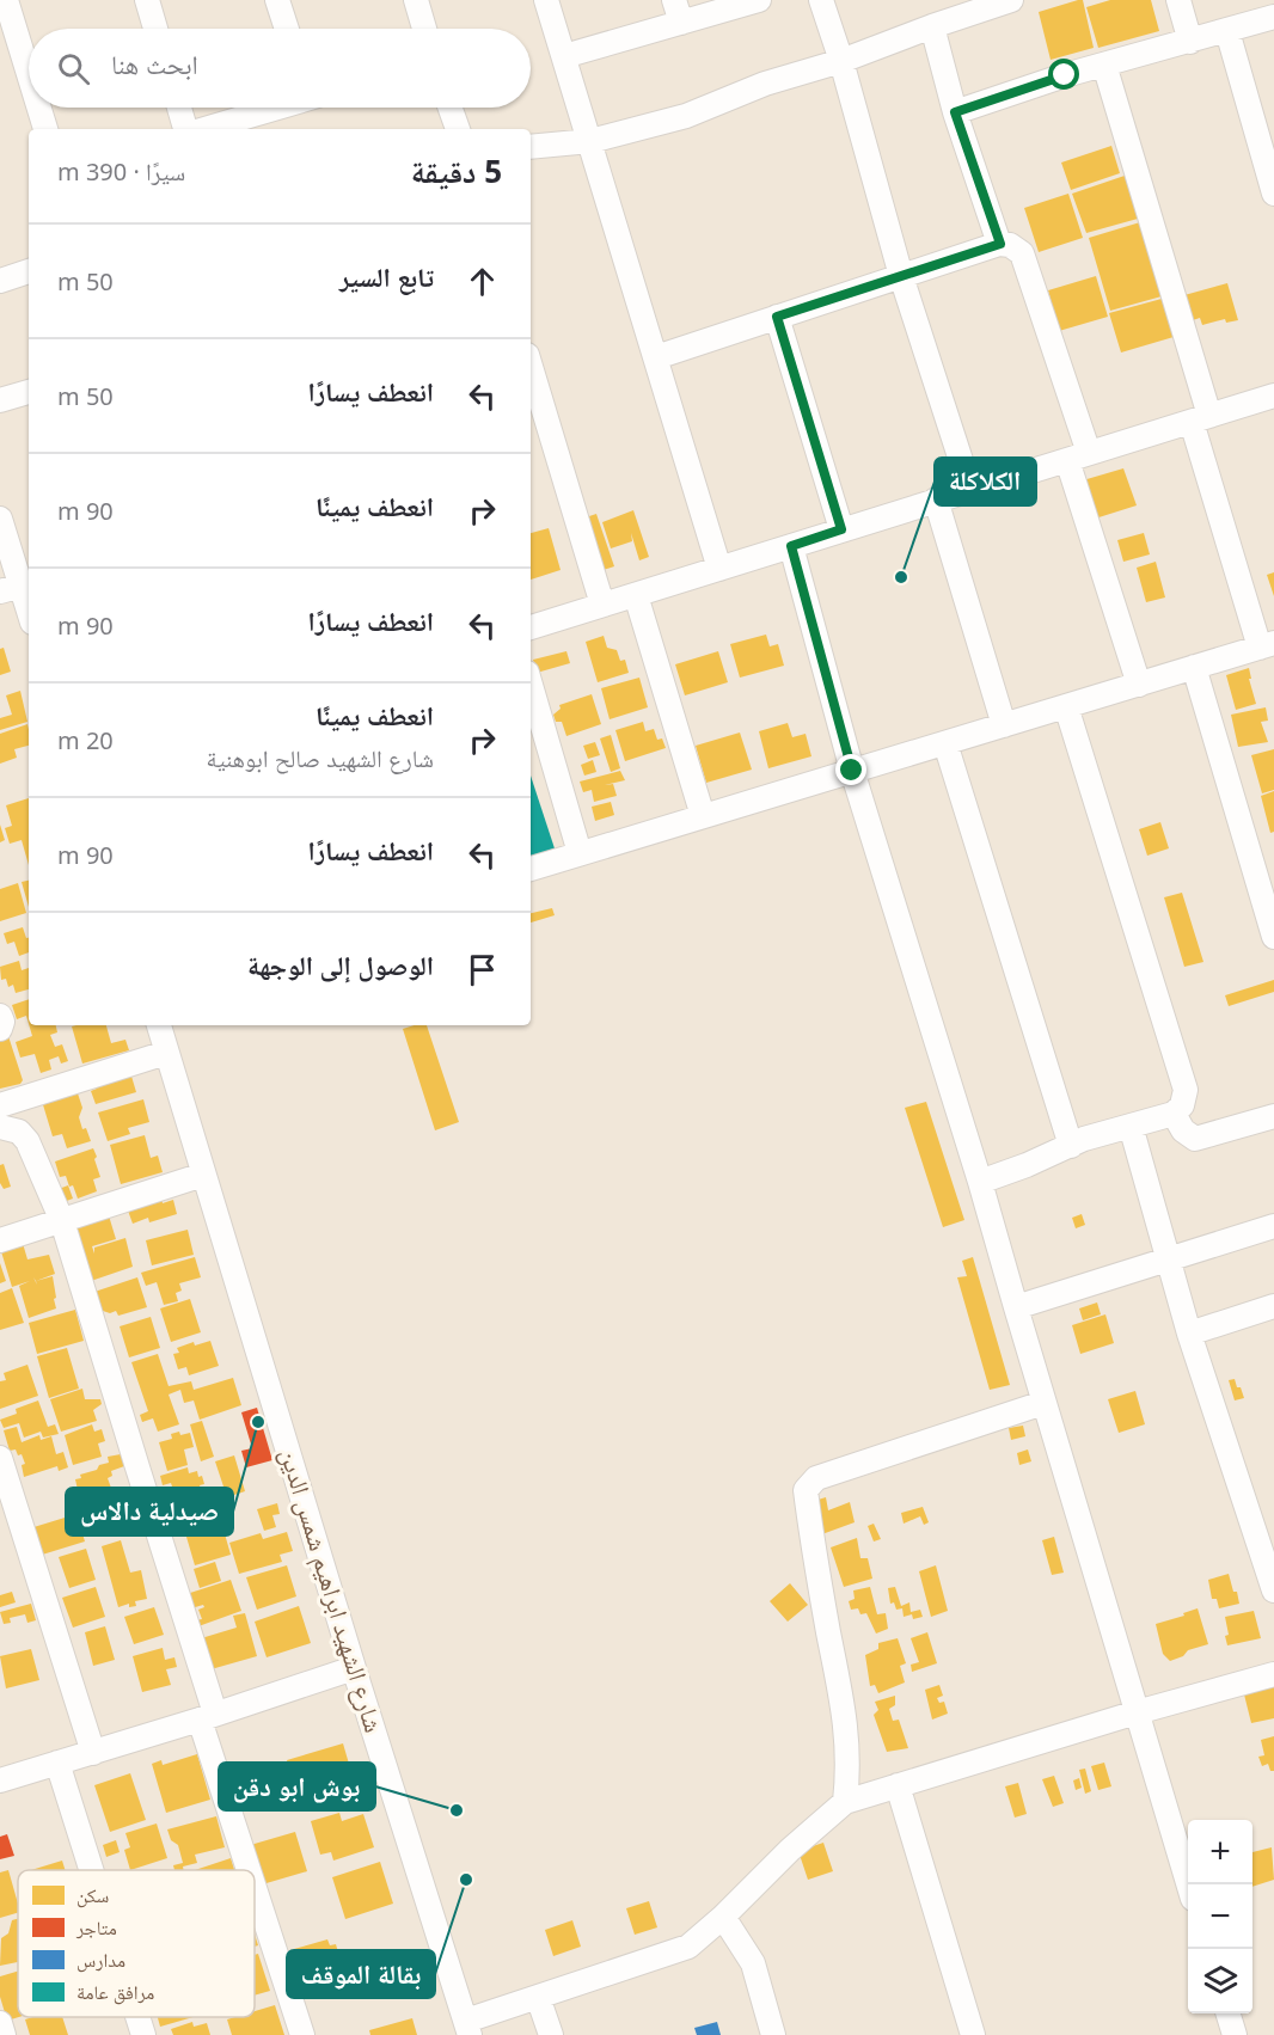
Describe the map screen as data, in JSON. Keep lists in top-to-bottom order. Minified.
{"streets":{"street":["شارع الشهيد ابراهيم شمس الدين"]},"places":["الكلاكلة","صيدلية دالاس","بوش ابو دقن","بقالة الموقف"],"legend":["سكن","متاجر","مدارس","مرافق عامة"],"page":{"search":"ابحث هنا","heading":["5 دقيقة","سيرًا · 390 m"],"list":[["تابع السير","50 m"],["انعطف يسارًا","50 m"],["انعطف يمينًا","90 m"],["انعطف يسارًا","90 m"],["انعطف يمينًا","شارع الشهيد صالح ابوهنية","20 m"],["انعطف يسارًا","90 m"],"الوصول إلى الوجهة"],"map_buttons":["+","−"]}}
